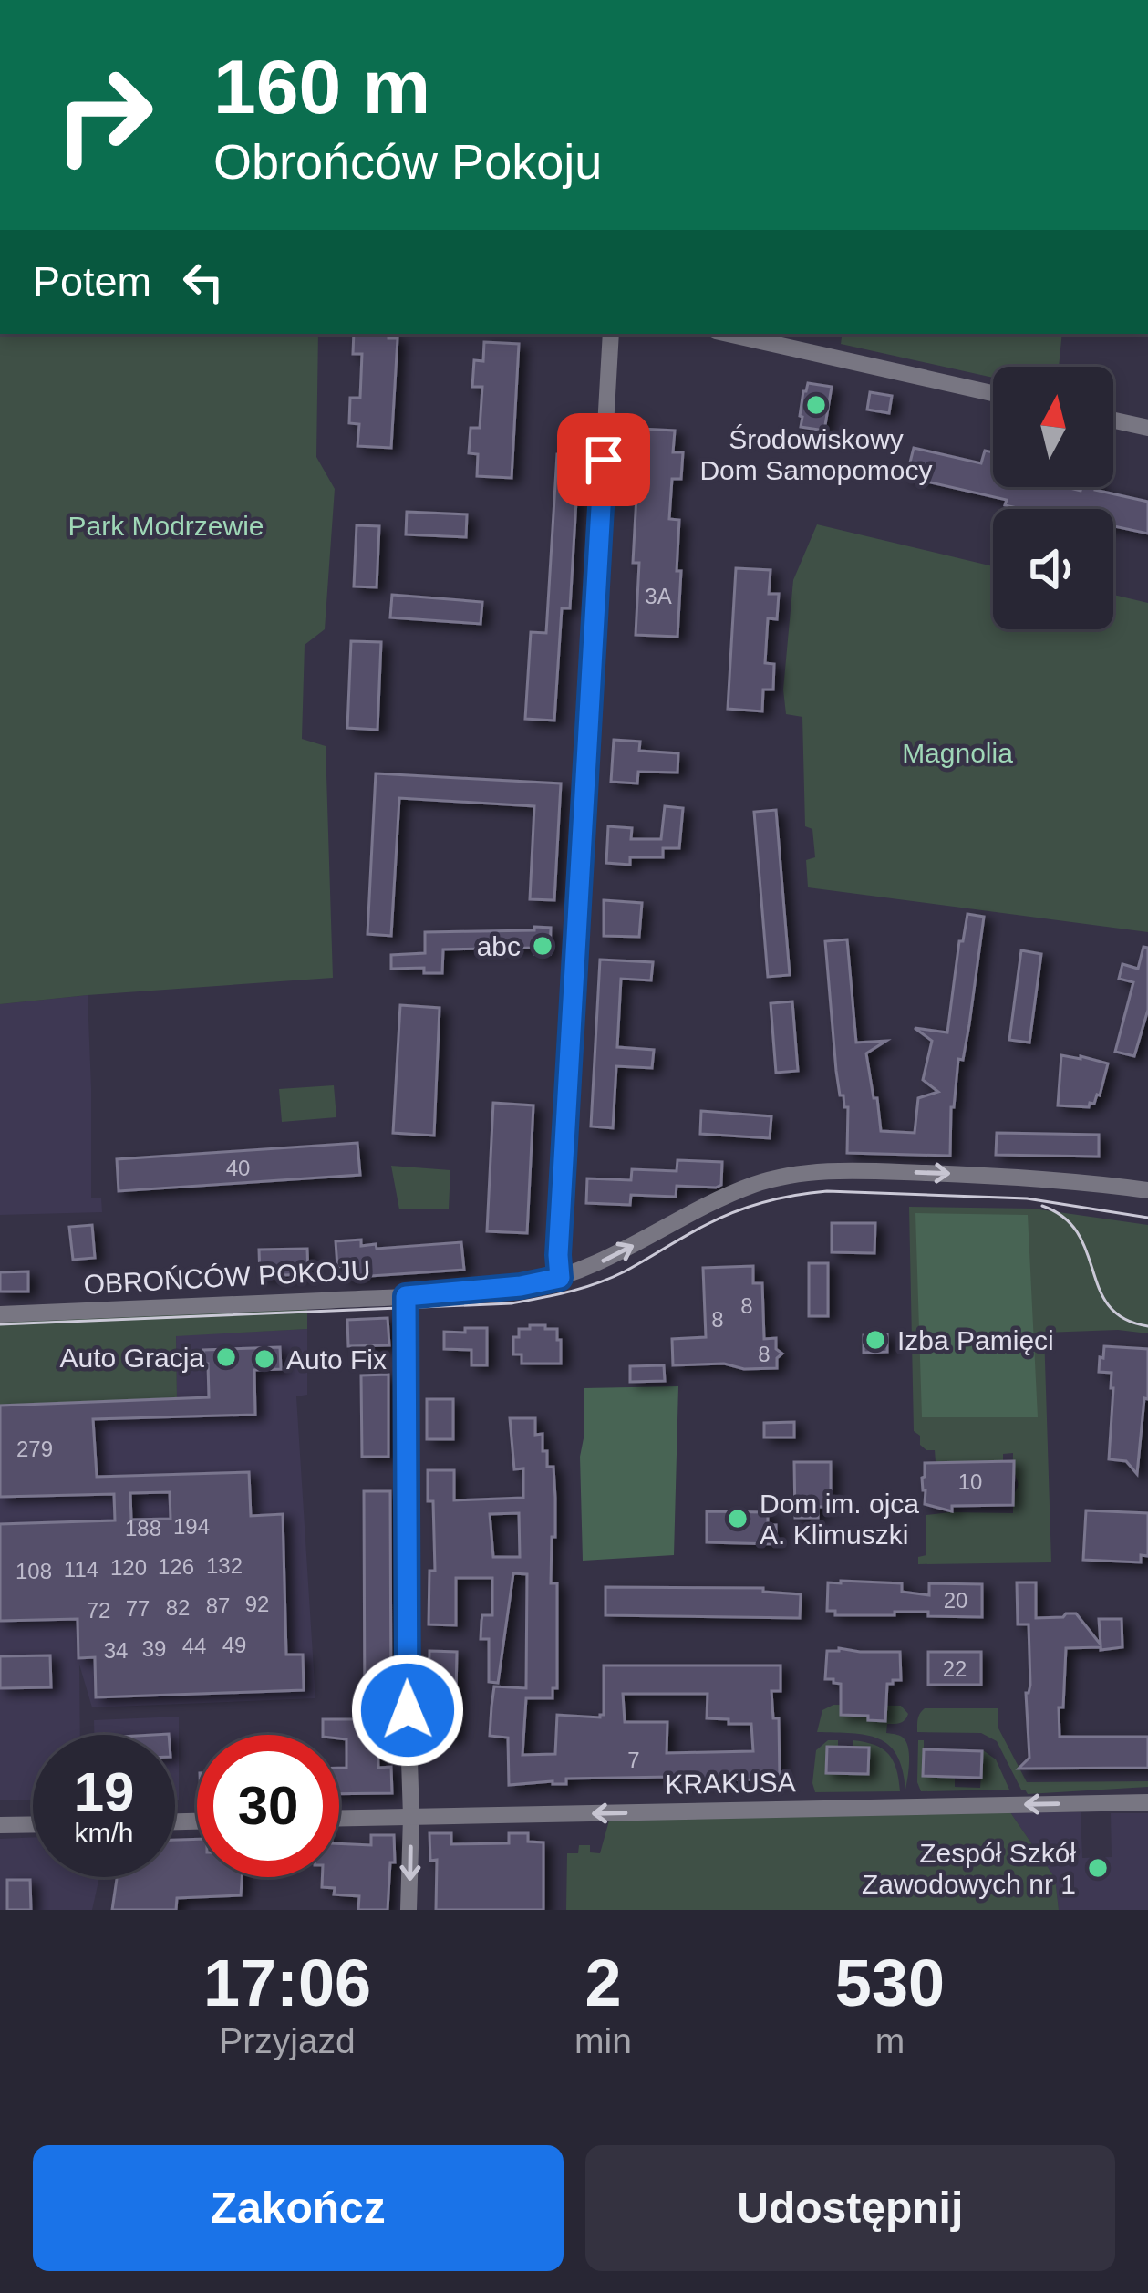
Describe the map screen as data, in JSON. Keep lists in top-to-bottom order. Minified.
{"streets":{"street":["OBROŃCÓW POKOJU","KRAKUSA"]},"one_way":["OBROŃCÓW POKOJU","KRAKUSA"],"parks":["Park Modrzewie","Magnolia"],"places":["Środowiskowy Dom Samopomocy","abc","Izba Pamięci","Auto Gracja","Auto Fix","Dom im. ojca A. Klimuszki","Zespół Szkół Zawodowych nr 1"],"house_numbers":["3A","40","8","8","8","279","10","194","188","132","126","120","114","108","20","92","87","82","77","72","49","44","39","34","22","7"],"north":"top","page":{"turn":["160 m","Obrońców Pokoju"],"then":"Potem","speed":"19 km/h","limit":"30","eta":["17:06","Przyjazd","2","min","530","m"],"buttons":["Zakończ","Udostępnij"]}}
